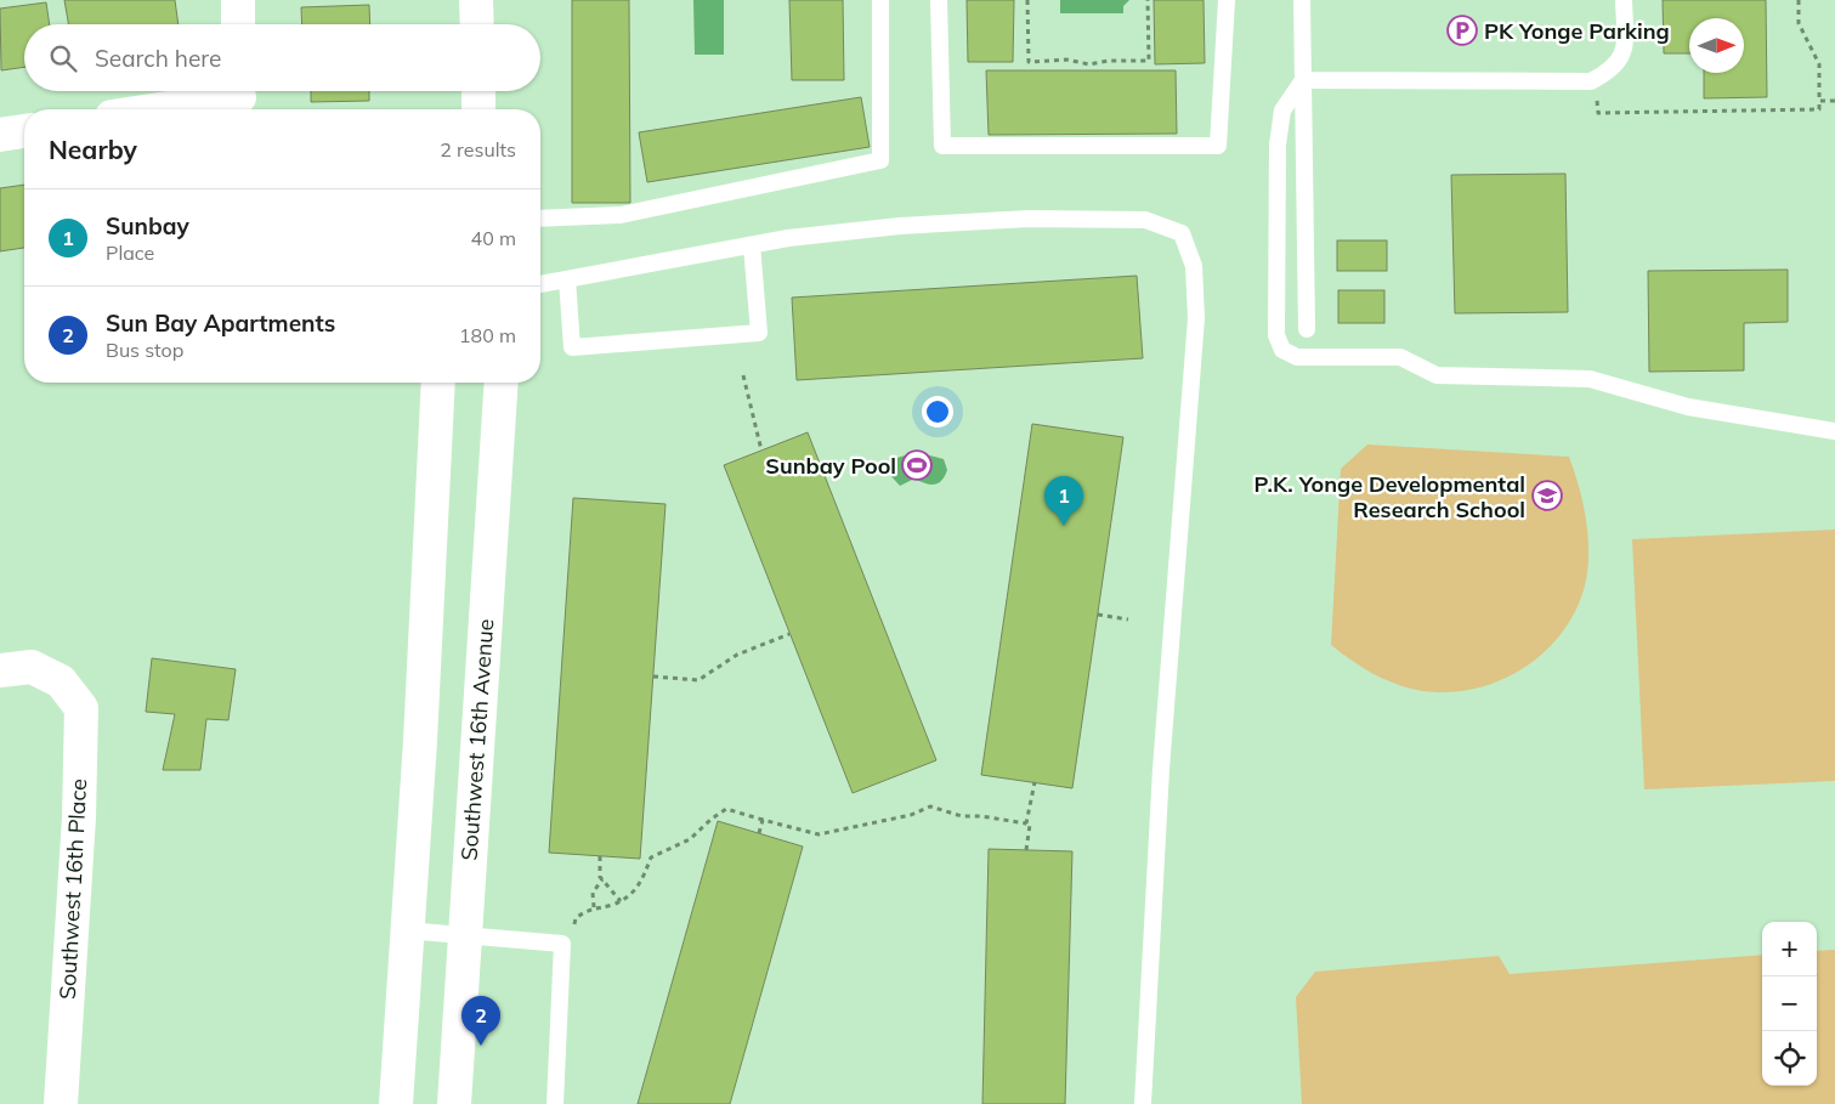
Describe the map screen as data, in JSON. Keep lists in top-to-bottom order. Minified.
{"streets":{"main road":["Southwest 16th Avenue","Southwest 16th Place"]},"places":{"parking":["PK Yonge Parking"],"sports":["Sunbay Pool"],"school or university":["P.K. Yonge Developmental Research School"]},"north":"right","page":{"search":"Search here","heading":["Nearby","2 results"],"list":[{"mark":"1","name":"Sunbay","note":"Place","value":"40 m"},{"mark":"2","name":"Sun Bay Apartments","note":"Bus stop","value":"180 m"}],"pins":["1","2"],"map_buttons":["+","−"]}}
